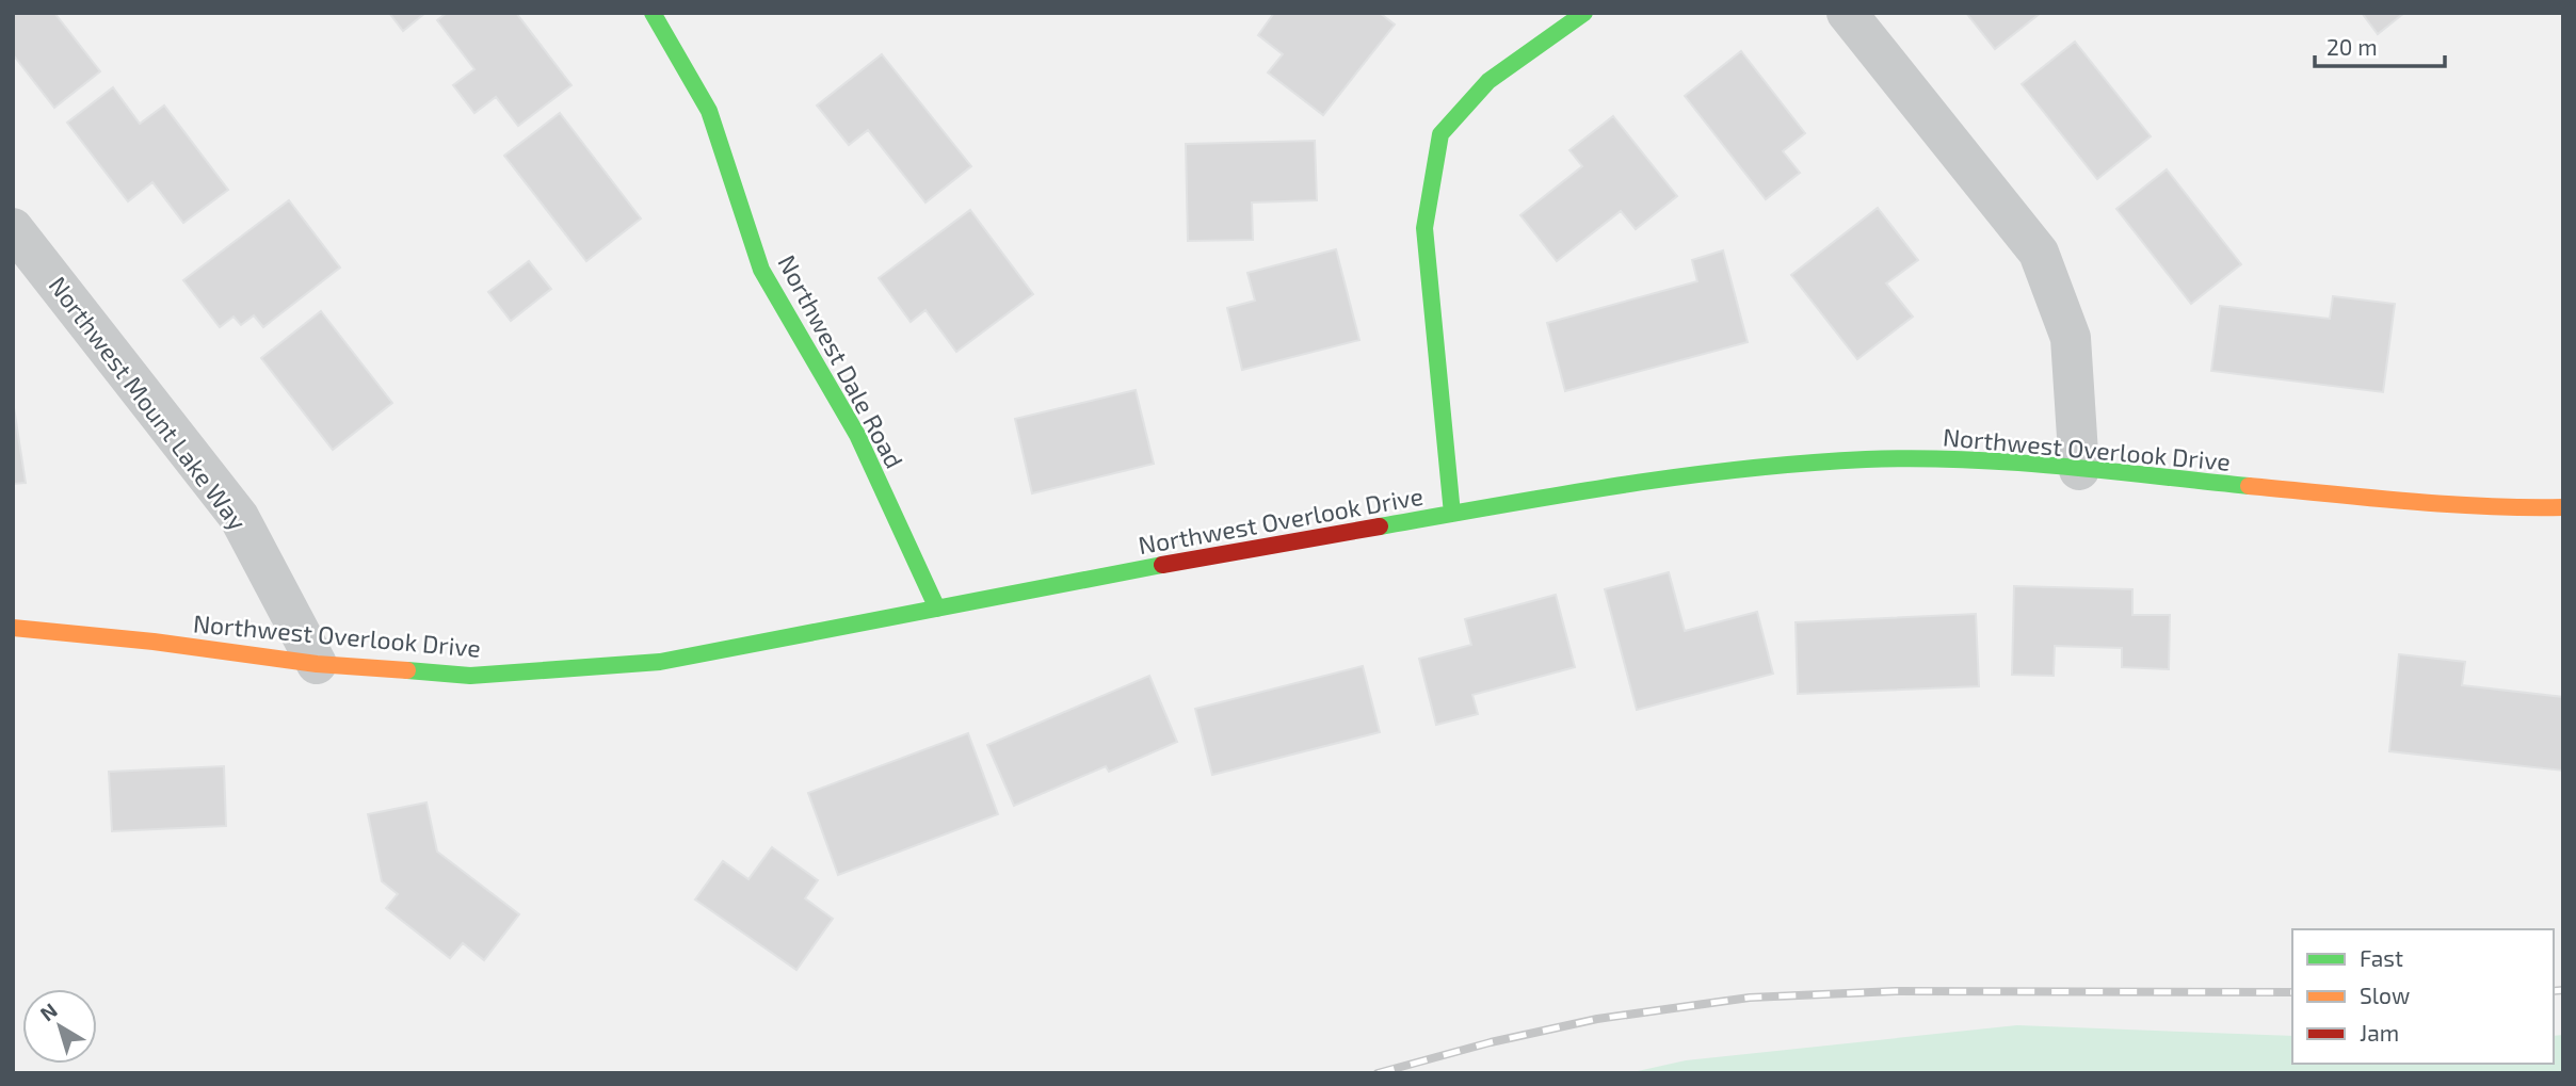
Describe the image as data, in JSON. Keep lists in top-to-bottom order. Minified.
{"streets":{"street":["Northwest Dale Road","Northwest Mount Lake Way","Northwest Overlook Drive"]},"crossings":[["Northwest Dale Road","Northwest Overlook Drive"],["Northwest Mount Lake Way","Northwest Overlook Drive"]],"legend":["Fast","Slow","Jam"],"scale_bar":"20 m","north":"top left"}
